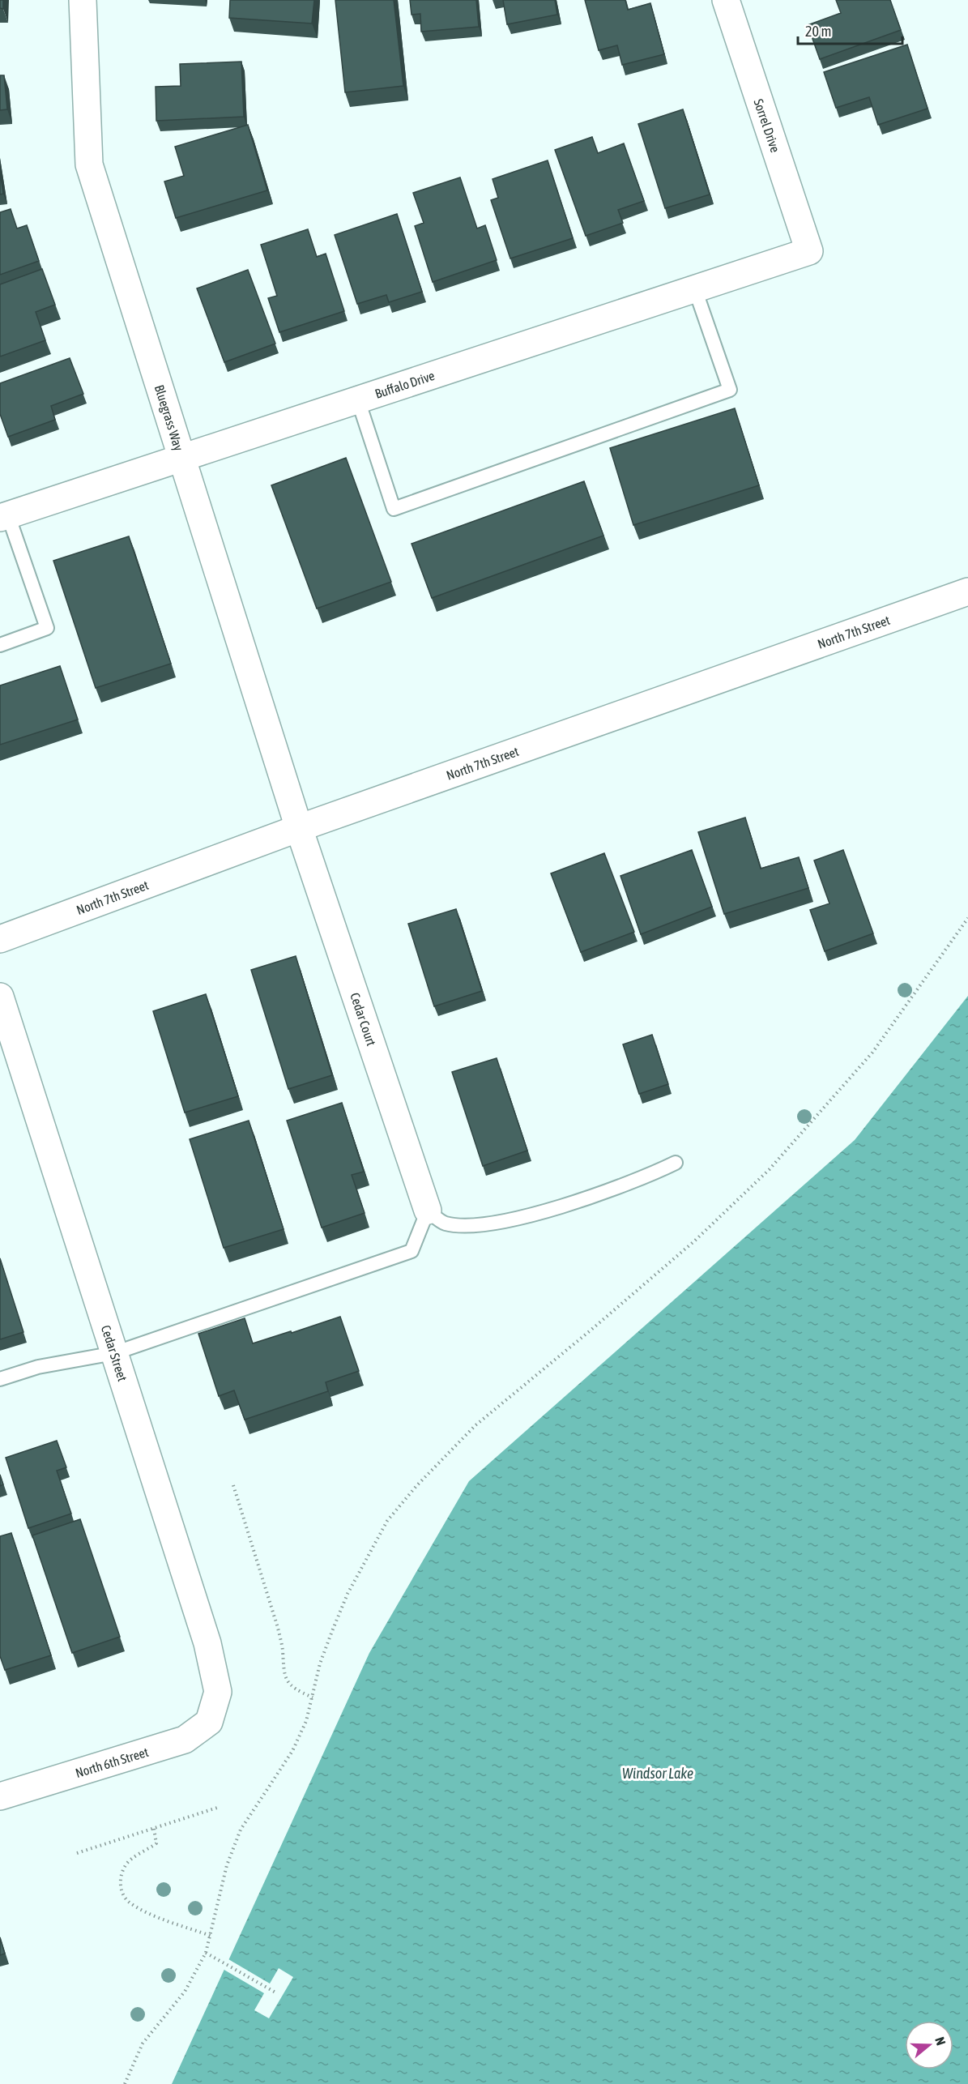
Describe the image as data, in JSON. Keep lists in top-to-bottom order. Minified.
{"streets":{"street":["Sorrel Drive","Buffalo Drive","Bluegrass Way","North 7th Street","Cedar Court","Cedar Street","North 6th Street"]},"crossings":[["Sorrel Drive","Buffalo Drive"],["Buffalo Drive","Bluegrass Way"],["Bluegrass Way","North 7th Street"],["Bluegrass Way","Cedar Court"],["North 7th Street","Cedar Court"],["Cedar Street","North 6th Street"]],"water":["Windsor Lake"],"scale_bar":"20 m","north":"right"}
